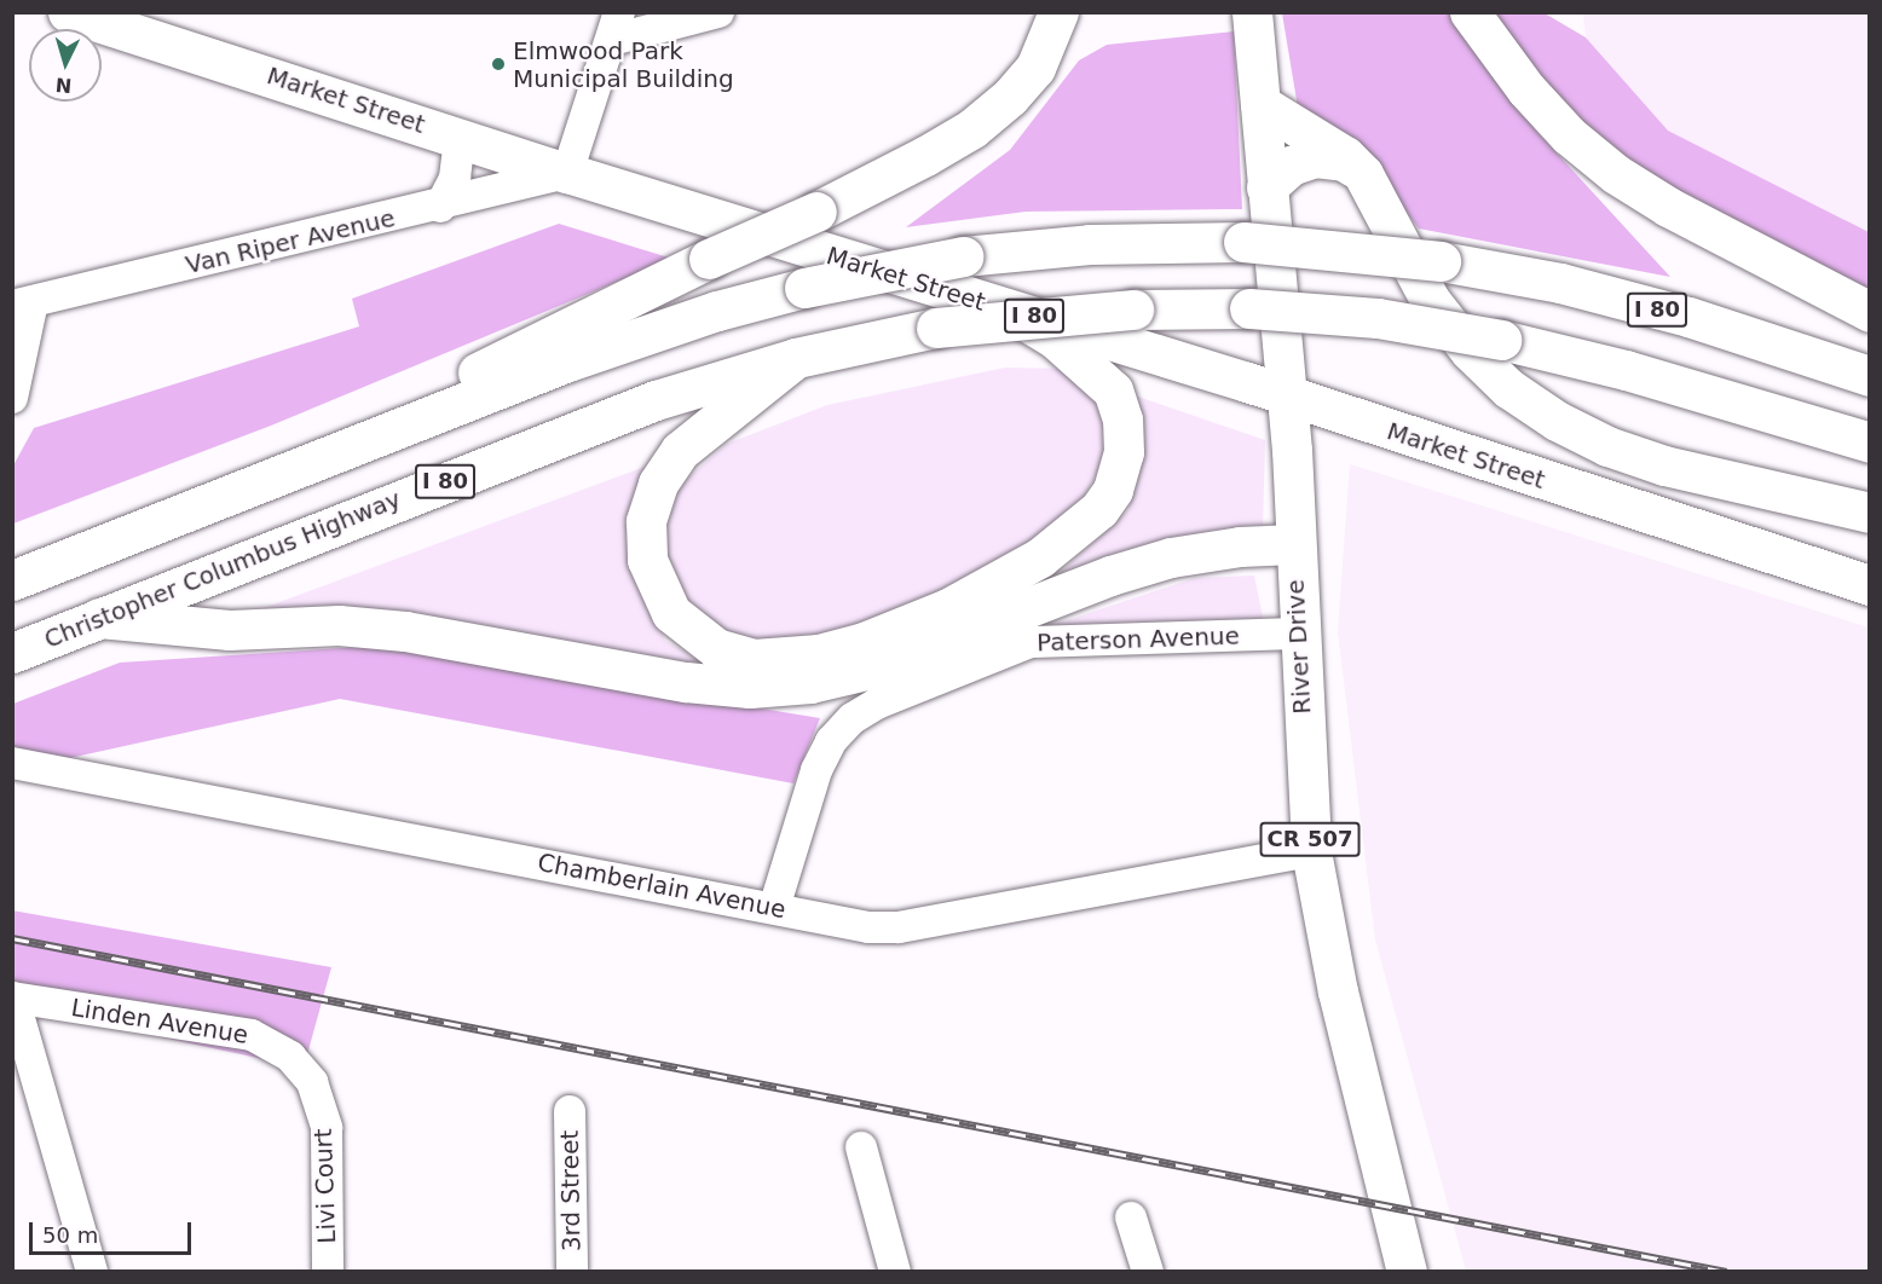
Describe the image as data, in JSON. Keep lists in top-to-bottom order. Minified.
{"streets":{"main road":["Market Street","I 80","Christopher Columbus Highway","River Drive","CR 507"],"street":["Van Riper Avenue","Paterson Avenue","Chamberlain Avenue","Linden Avenue","Livi Court","3rd Street"]},"crossings":[["Market Street","Van Riper Avenue"],["Market Street","River Drive"],["Paterson Avenue","River Drive"],["Paterson Avenue","Chamberlain Avenue"],["River Drive","Chamberlain Avenue"],["Linden Avenue","Livi Court"]],"places":["Elmwood Park Municipal Building"],"scale_bar":"50 m","north":"bottom"}
